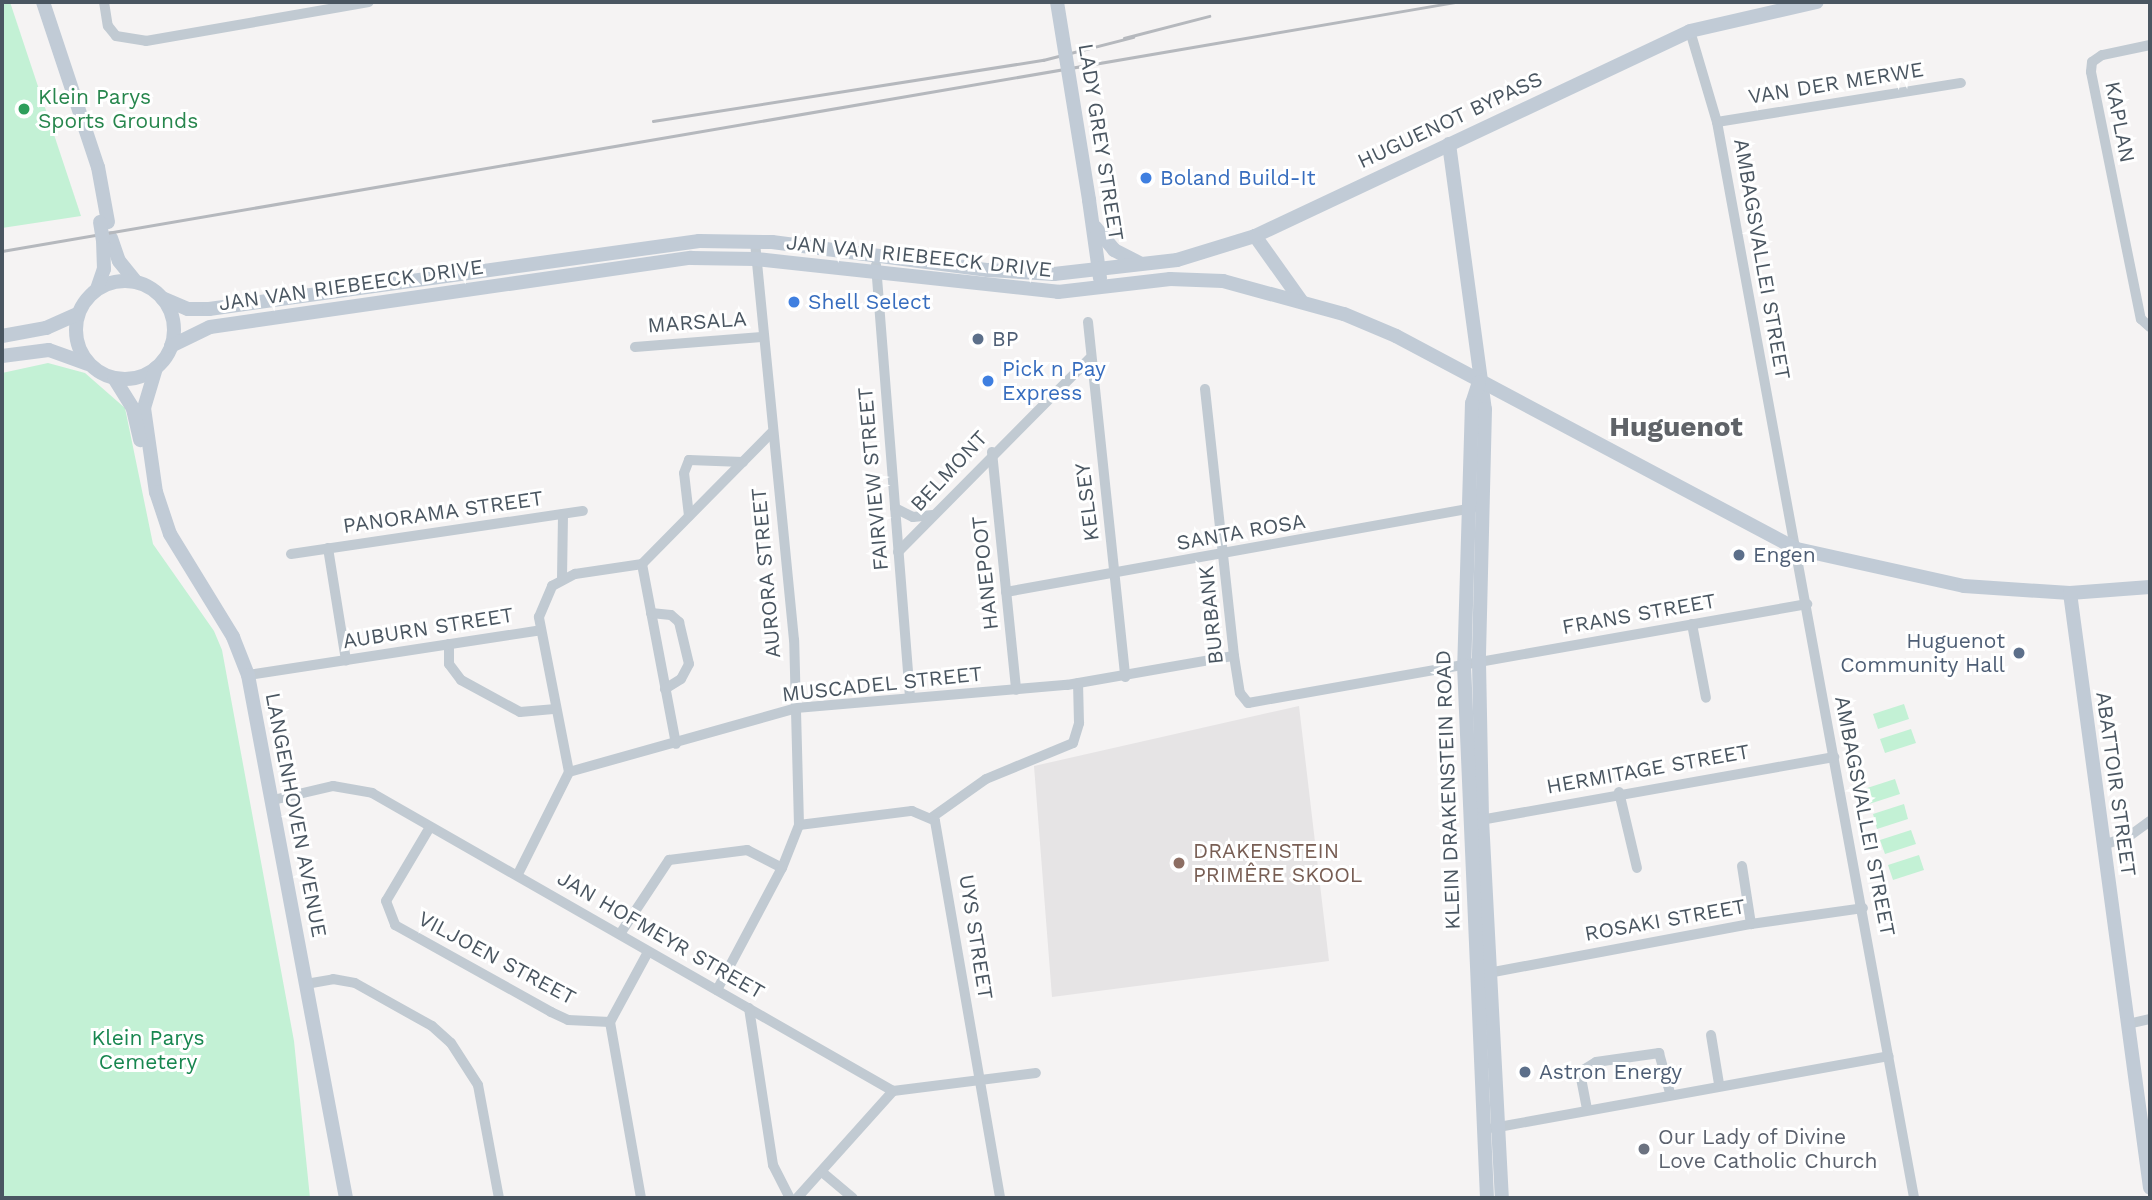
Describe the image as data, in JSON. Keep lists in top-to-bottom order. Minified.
{"streets":{"main road":["HUGUENOT BYPASS","LADY GREY STREET","JAN VAN RIEBEECK DRIVE","ABATTOIR STREET","KLEIN DRAKENSTEIN ROAD","LANGENHOVEN AVENUE"],"street":["VAN DER MERWE","KAPLAN","AMBAGSVALLEI STREET","MARSALA","BELMONT","FAIRVIEW STREET","KELSEY","PANORAMA STREET","SANTA ROSA","AURORA STREET","HANEPOOT","FRANS STREET","BURBANK","AUBURN STREET","MUSCADEL STREET","HERMITAGE STREET","ROSAKI STREET","JAN HOFMEYR STREET","UYS STREET","VILJOEN STREET"]},"crossings":[["VAN DER MERWE","AMBAGSVALLEI STREET"],["HUGUENOT BYPASS","LADY GREY STREET"],["HUGUENOT BYPASS","JAN VAN RIEBEECK DRIVE"],["HUGUENOT BYPASS","AMBAGSVALLEI STREET"],["HUGUENOT BYPASS","KLEIN DRAKENSTEIN ROAD"],["LADY GREY STREET","JAN VAN RIEBEECK DRIVE"],["JAN VAN RIEBEECK DRIVE","AMBAGSVALLEI STREET"],["JAN VAN RIEBEECK DRIVE","FAIRVIEW STREET"],["JAN VAN RIEBEECK DRIVE","AURORA STREET"],["JAN VAN RIEBEECK DRIVE","ABATTOIR STREET"],["JAN VAN RIEBEECK DRIVE","KLEIN DRAKENSTEIN ROAD"],["JAN VAN RIEBEECK DRIVE","LANGENHOVEN AVENUE"],["AMBAGSVALLEI STREET","FRANS STREET"],["AMBAGSVALLEI STREET","HERMITAGE STREET"],["AMBAGSVALLEI STREET","ROSAKI STREET"],["MARSALA","AURORA STREET"],["BELMONT","FAIRVIEW STREET"],["BELMONT","KELSEY"],["BELMONT","HANEPOOT"],["FAIRVIEW STREET","MUSCADEL STREET"],["KELSEY","SANTA ROSA"],["KELSEY","MUSCADEL STREET"],["PANORAMA STREET","AUBURN STREET"],["SANTA ROSA","HANEPOOT"],["SANTA ROSA","BURBANK"],["SANTA ROSA","KLEIN DRAKENSTEIN ROAD"],["AURORA STREET","MUSCADEL STREET"],["AURORA STREET","JAN HOFMEYR STREET"],["HANEPOOT","MUSCADEL STREET"],["FRANS STREET","BURBANK"],["FRANS STREET","KLEIN DRAKENSTEIN ROAD"],["BURBANK","MUSCADEL STREET"],["BURBANK","KLEIN DRAKENSTEIN ROAD"],["AUBURN STREET","LANGENHOVEN AVENUE"],["HERMITAGE STREET","KLEIN DRAKENSTEIN ROAD"],["KLEIN DRAKENSTEIN ROAD","ROSAKI STREET"],["LANGENHOVEN AVENUE","JAN HOFMEYR STREET"],["JAN HOFMEYR STREET","VILJOEN STREET"]],"districts":["Huguenot"],"parks":["Klein Parys Cemetery"],"places":["Klein Parys Sports Grounds","Boland Build-It","Shell Select","BP","Pick n Pay Express","Engen","Huguenot Community Hall","DRAKENSTEIN PRIMÊRE SKOOL","Astron Energy","Our Lady of Divine Love Catholic Church"]}
